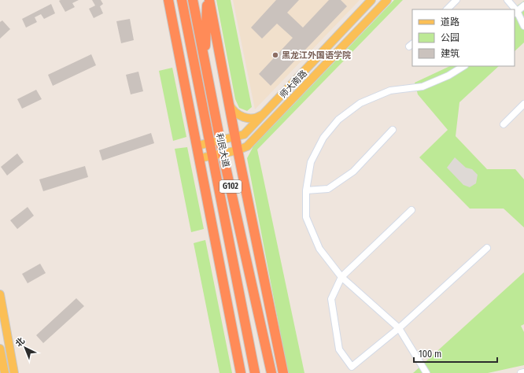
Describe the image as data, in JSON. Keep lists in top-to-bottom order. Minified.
{"streets":{"highway":["利民大道","G102"],"main road":["师大南路"]},"crossings":[["师大南路","利民大道"]],"places":["黑龙江外国语学院"],"legend":["道路","公园","建筑"],"scale_bar":"100 m","north":"top left"}
